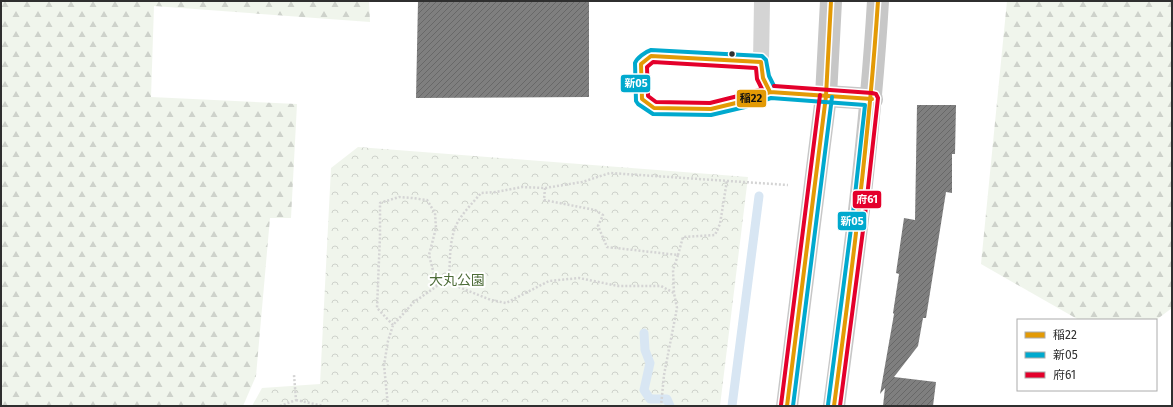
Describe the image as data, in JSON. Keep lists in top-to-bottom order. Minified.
{"parks":["大丸公園"],"lines":["transit line 稲22","transit line 新05","transit line 府61"],"legend":["稲22","新05","府61"]}
